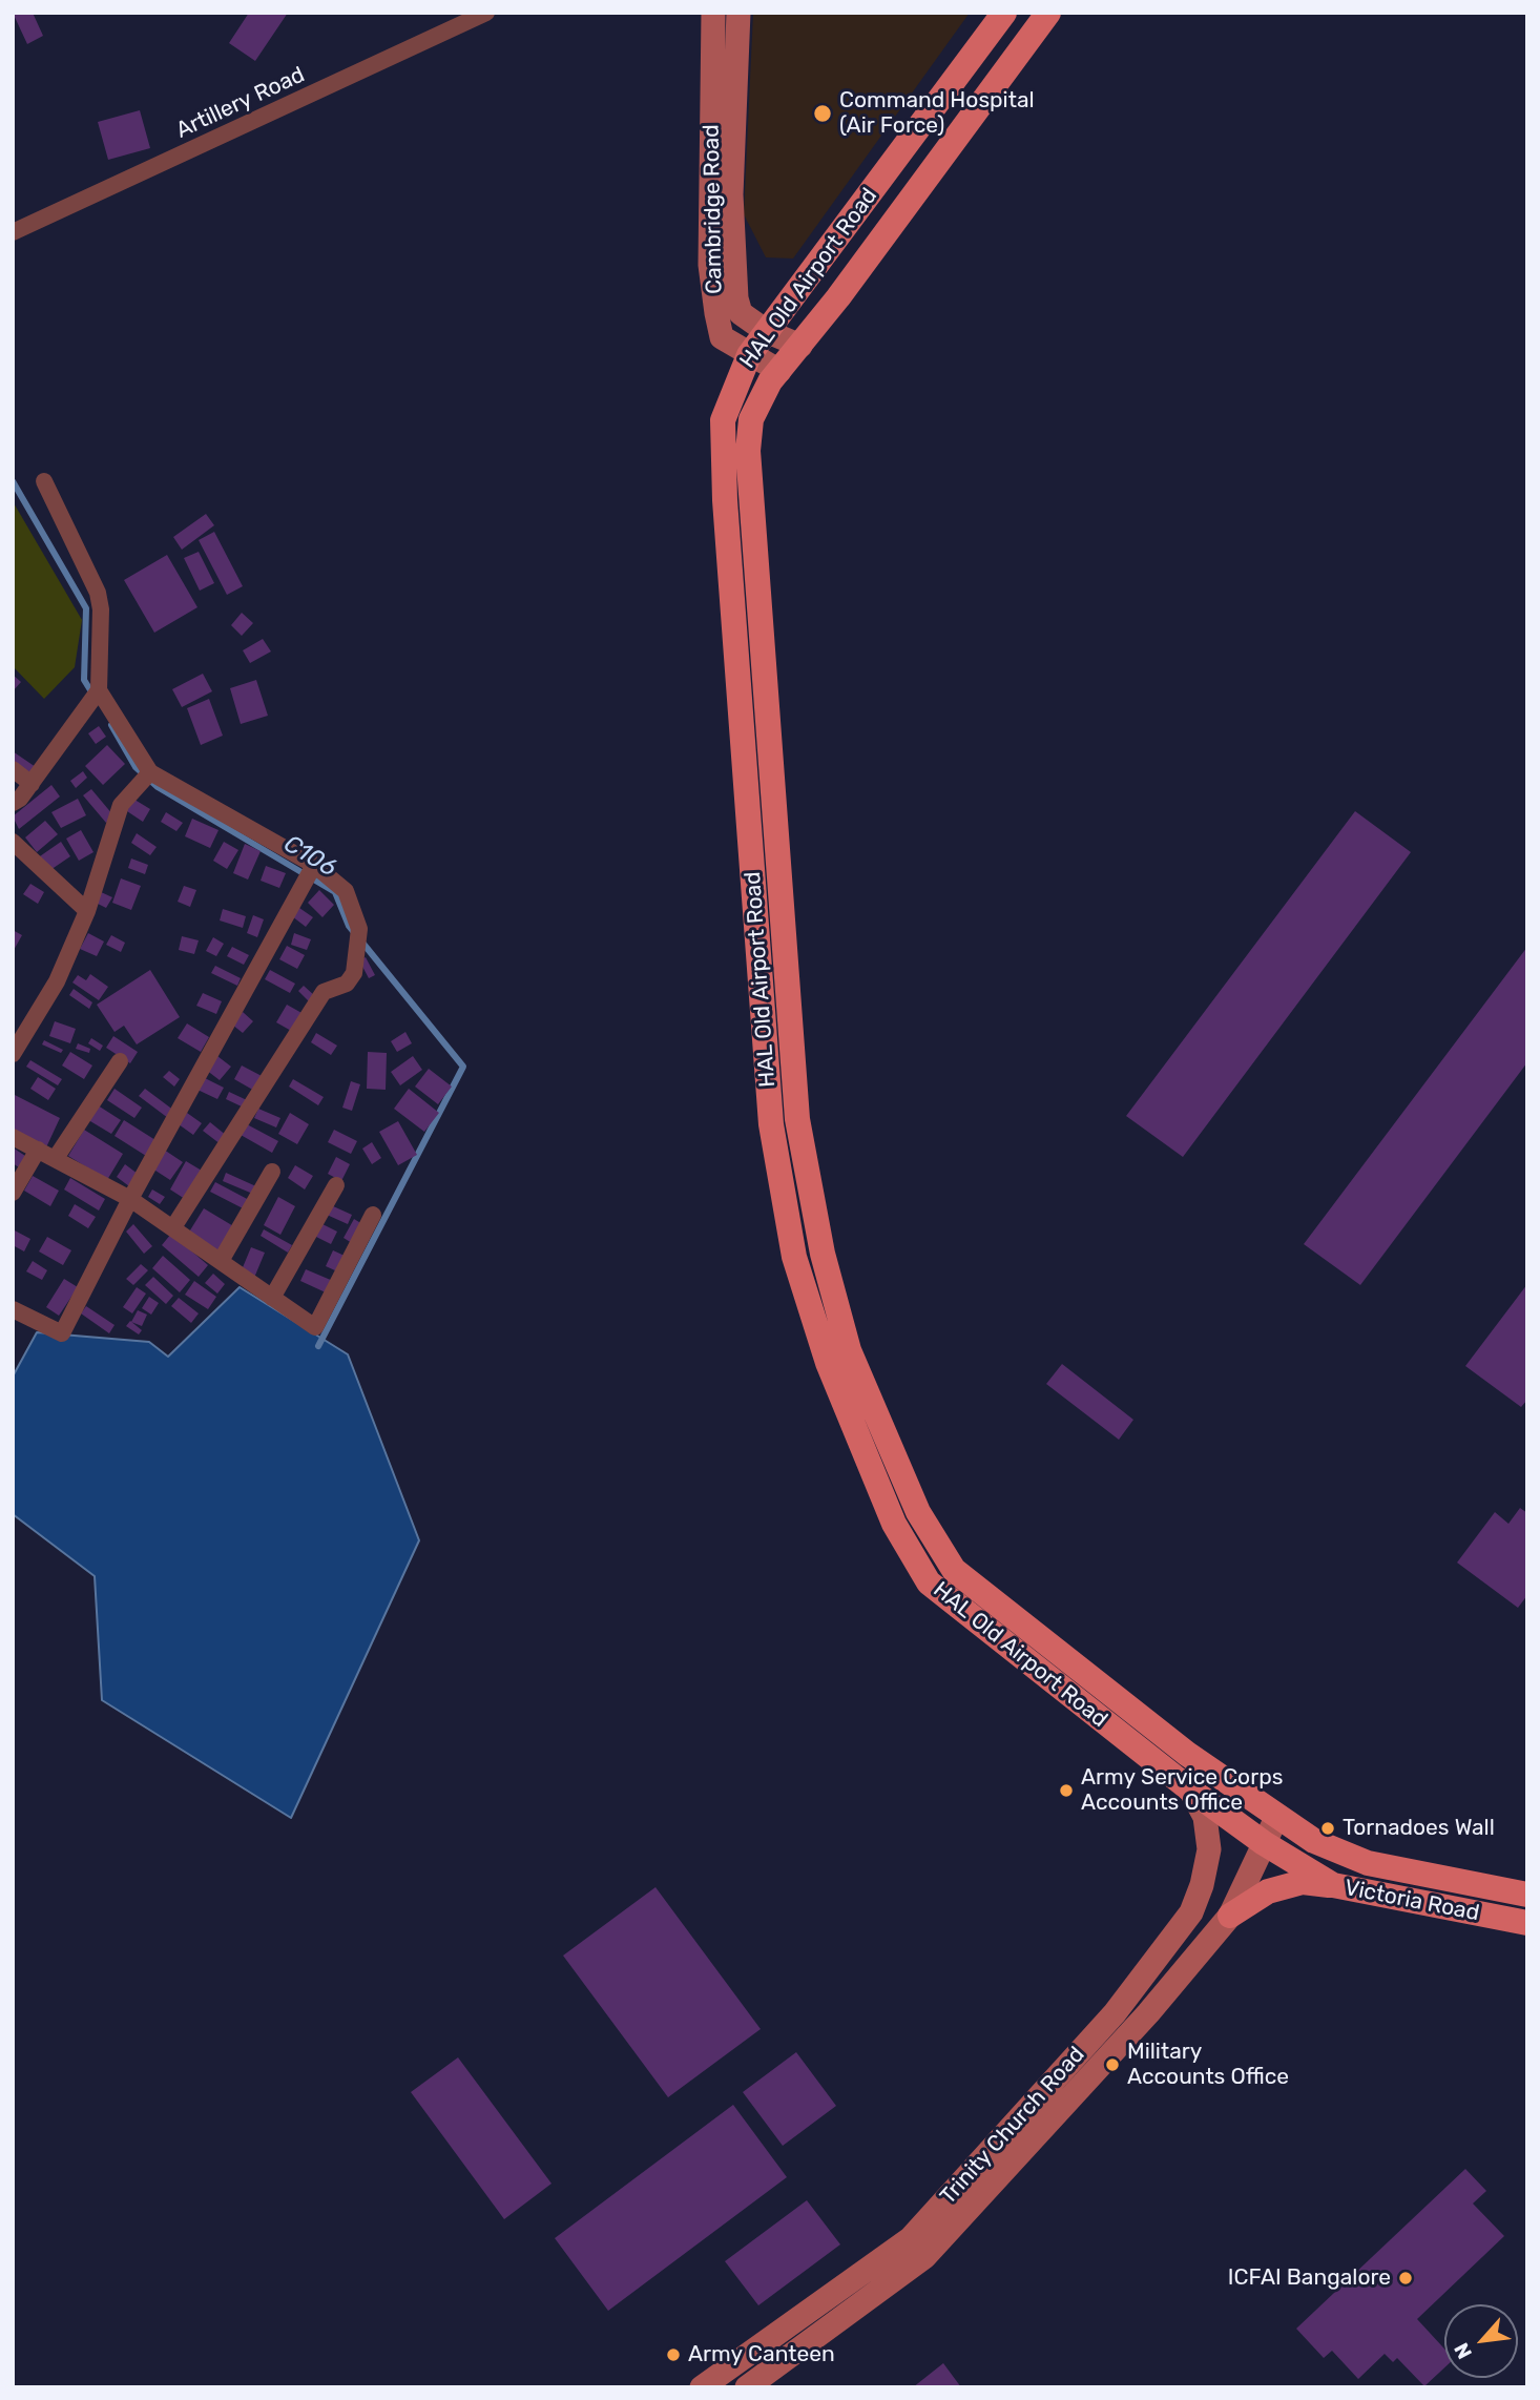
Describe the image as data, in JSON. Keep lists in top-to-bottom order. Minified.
{"streets":{"main road":["Cambridge Road","HAL Old Airport Road","Victoria Road","Trinity Church Road"],"street":["Artillery Road"]},"crossings":[["Cambridge Road","HAL Old Airport Road"],["HAL Old Airport Road","Victoria Road"],["HAL Old Airport Road","Trinity Church Road"],["Victoria Road","Trinity Church Road"]],"water":["C106"],"places":["Command Hospital (Air Force)","Army Service Corps Accounts Office","Tornadoes Wall","Military Accounts Office","ICFAI Bangalore","Army Canteen"],"north":"bottom left"}
